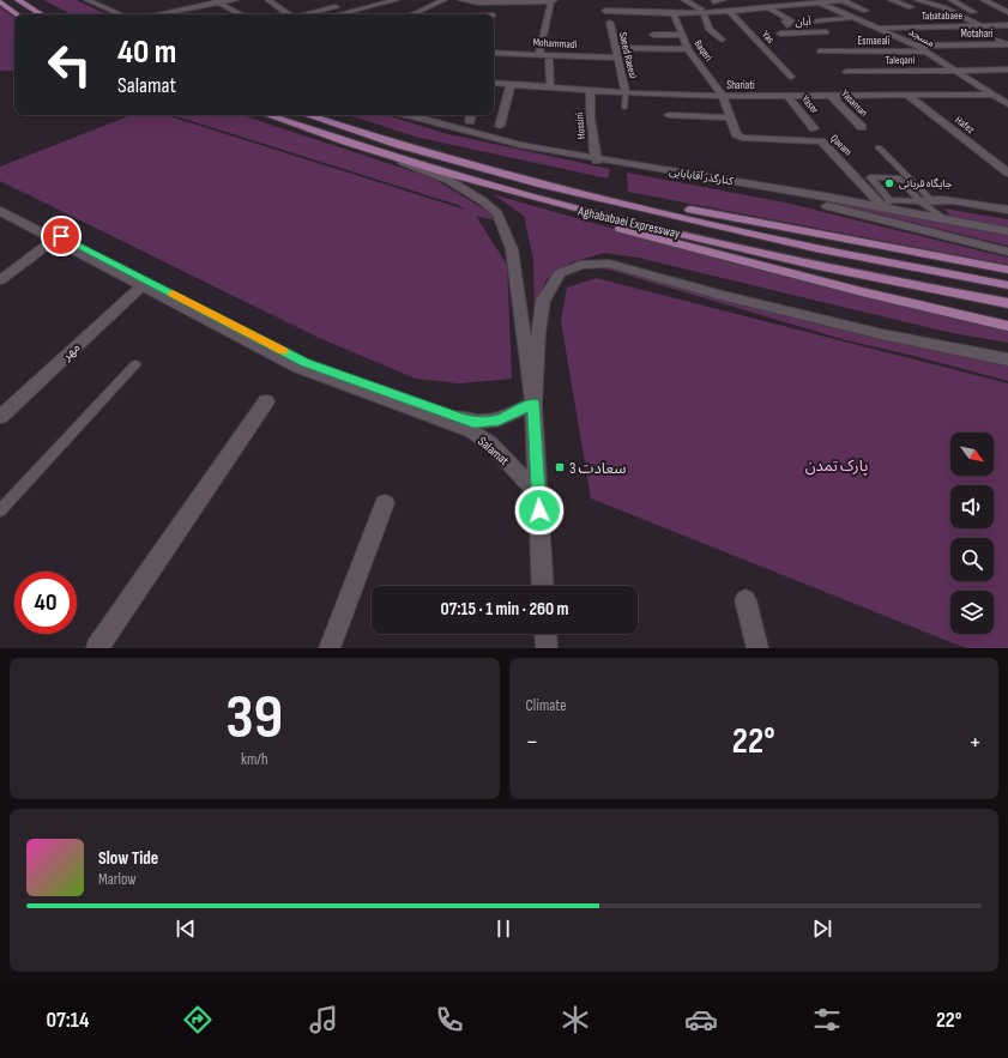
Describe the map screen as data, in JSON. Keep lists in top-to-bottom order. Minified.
{"streets":{"highway":["Aghababaei Expressway"],"street":["Tabatabaee","آبان","Motahari","Yas","مسجد","Esmaeali","Mohammadi","Baqeri","Saeed Raeesi","Taleqani","Shariati","Yasaman","Yaser","Hafez","Hossini","Qaeam","کنارگذر آقابابایی","مهر","Salamat"]},"crossings":[["Tabatabaee","مسجد"],["Motahari","مسجد"],["مسجد","Esmaeali"],["مسجد","Taleqani"],["مسجد","Shariati"],["Mohammadi","Saeed Raeesi"],["Baqeri","Shariati"],["Baqeri","Qaeam"],["Saeed Raeesi","Shariati"],["Shariati","Yasaman"],["Shariati","Yaser"],["Shariati","Hafez"],["Shariati","Hossini"],["Hossini","کنارگذر آقابابایی"],["Qaeam","کنارگذر آقابابایی"],["مهر","Salamat"]],"parks":["پارک تمدن"],"places":{"other":["جایگاه قربانی"],"transit":["سعادت 3"]},"north":"bottom right","page":{"turn":["40 m","Salamat"],"limit":"40","trip":"07:15 · 1 min · 260 m","tile":[["39","km/h"],"Climate"],"heat":["−","22°","+"],"song":["Slow Tide","Marlow"],"tabs":["07:14","22°"]}}
